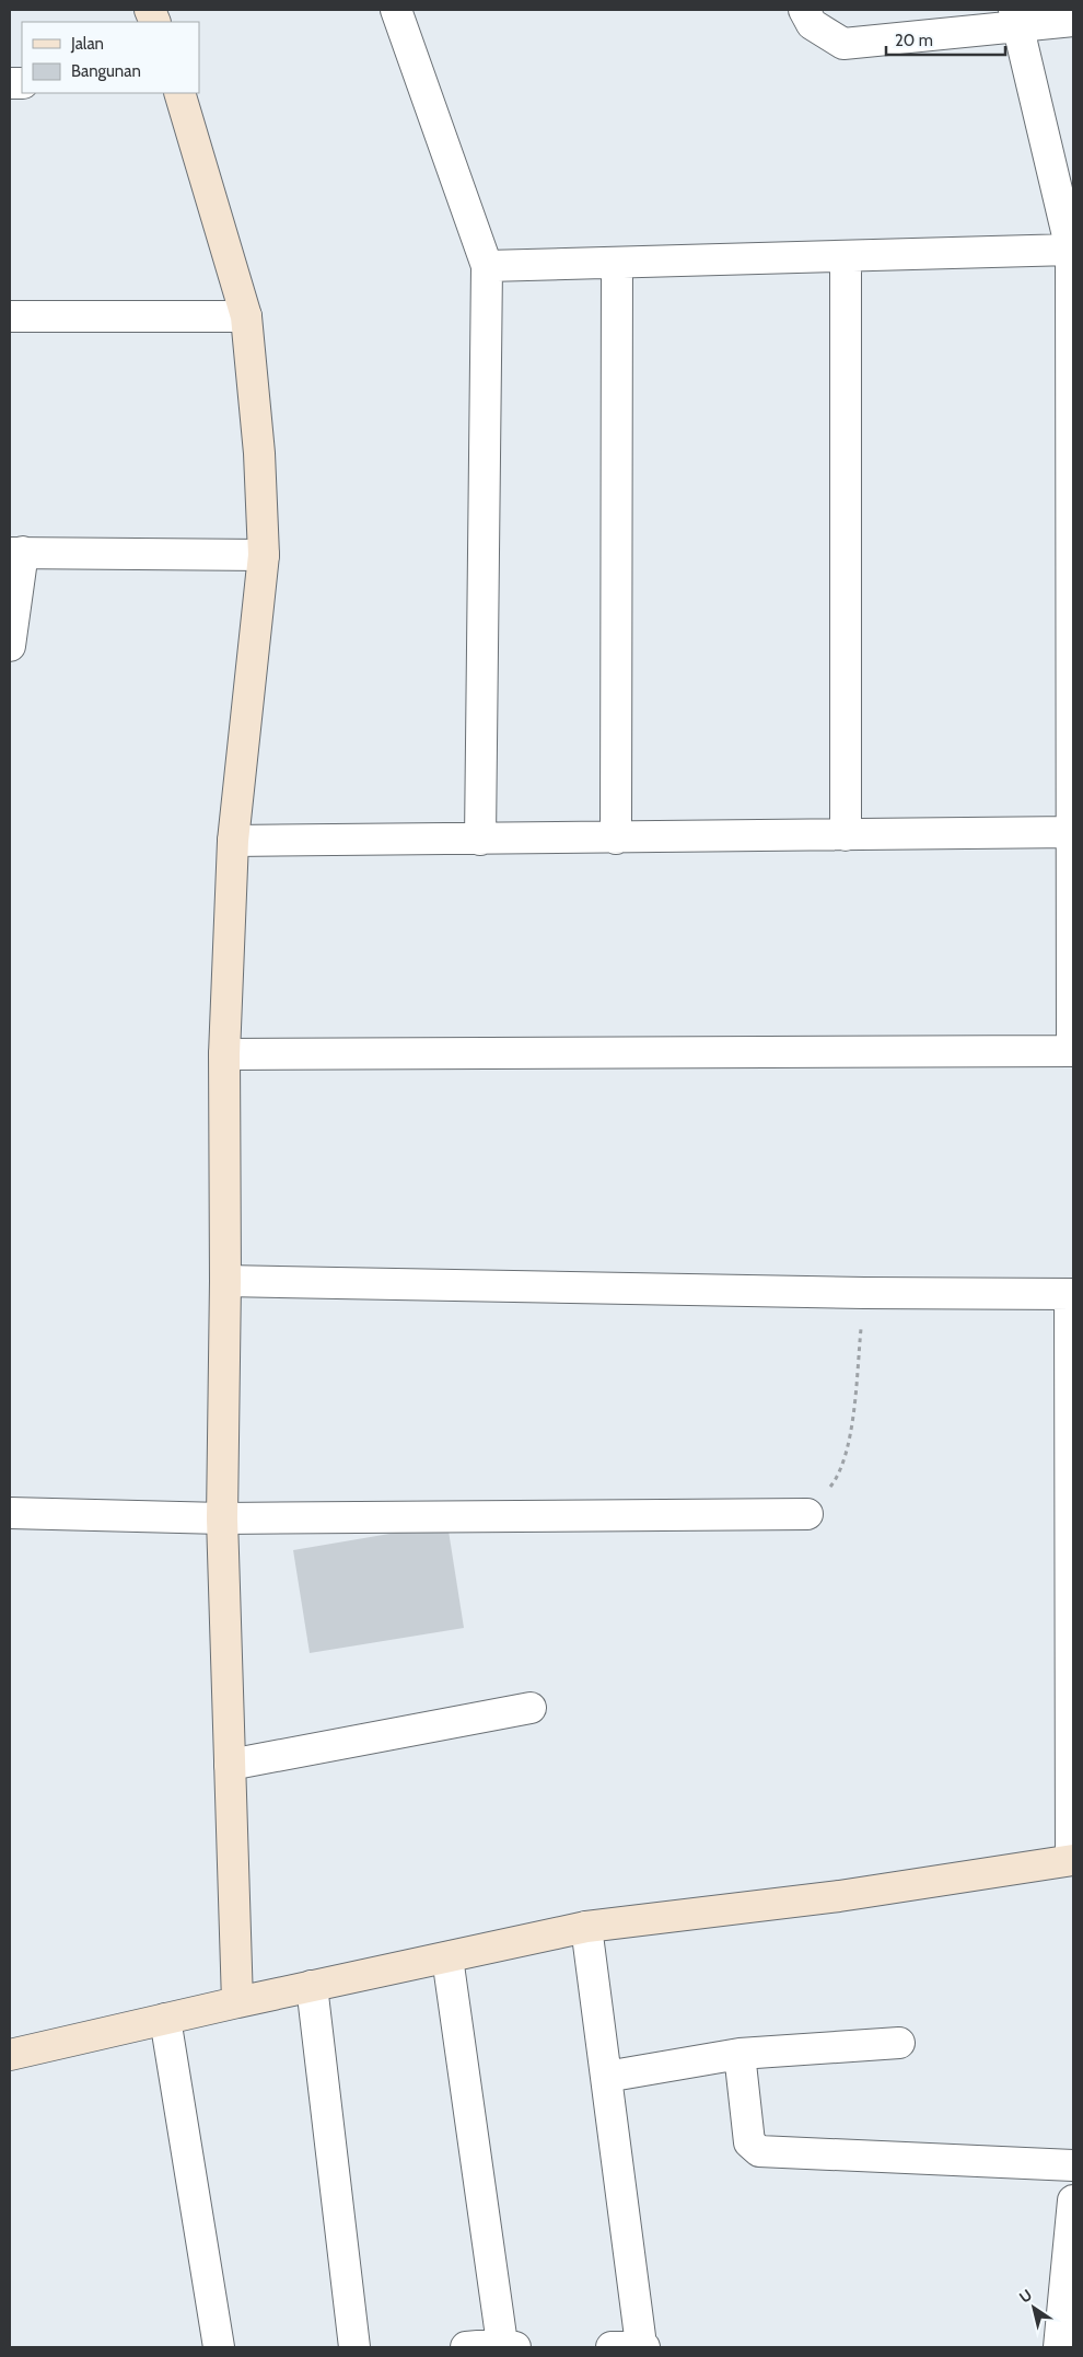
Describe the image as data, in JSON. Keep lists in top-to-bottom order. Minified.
{"legend":["Jalan","Bangunan"],"scale_bar":"20 m","north":"top left"}
